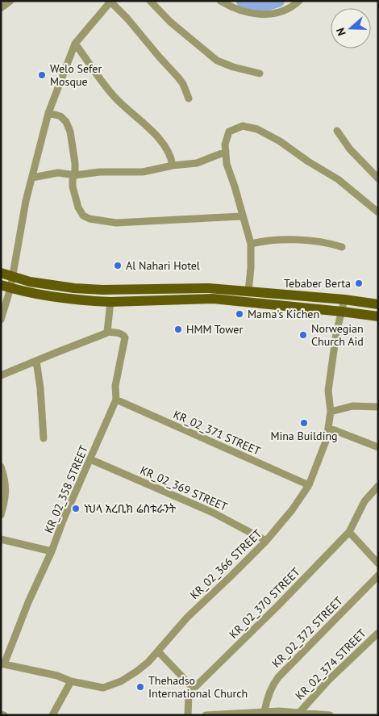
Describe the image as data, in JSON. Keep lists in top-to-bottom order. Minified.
{"streets":{"street":["KR_02_371 STREET","KR_02_369 STREET","KR_02_358 STREET","KR_02_366 STREET","KR_02_370 STREET","KR_02_372 STREET","KR_02_374 STREET"]},"crossings":[["KR_02_371 STREET","KR_02_358 STREET"],["KR_02_371 STREET","KR_02_366 STREET"],["KR_02_369 STREET","KR_02_358 STREET"],["KR_02_369 STREET","KR_02_366 STREET"]],"places":["Welo Sefer Mosque","Al Nahari Hotel","Tebaber Berta","Mama's Kichen","HMM Tower","Norwegian Church Aid","Mina Building","ነህላ አረቢክ ሬስቱራንት","Thehadso International Church"],"north":"left"}
